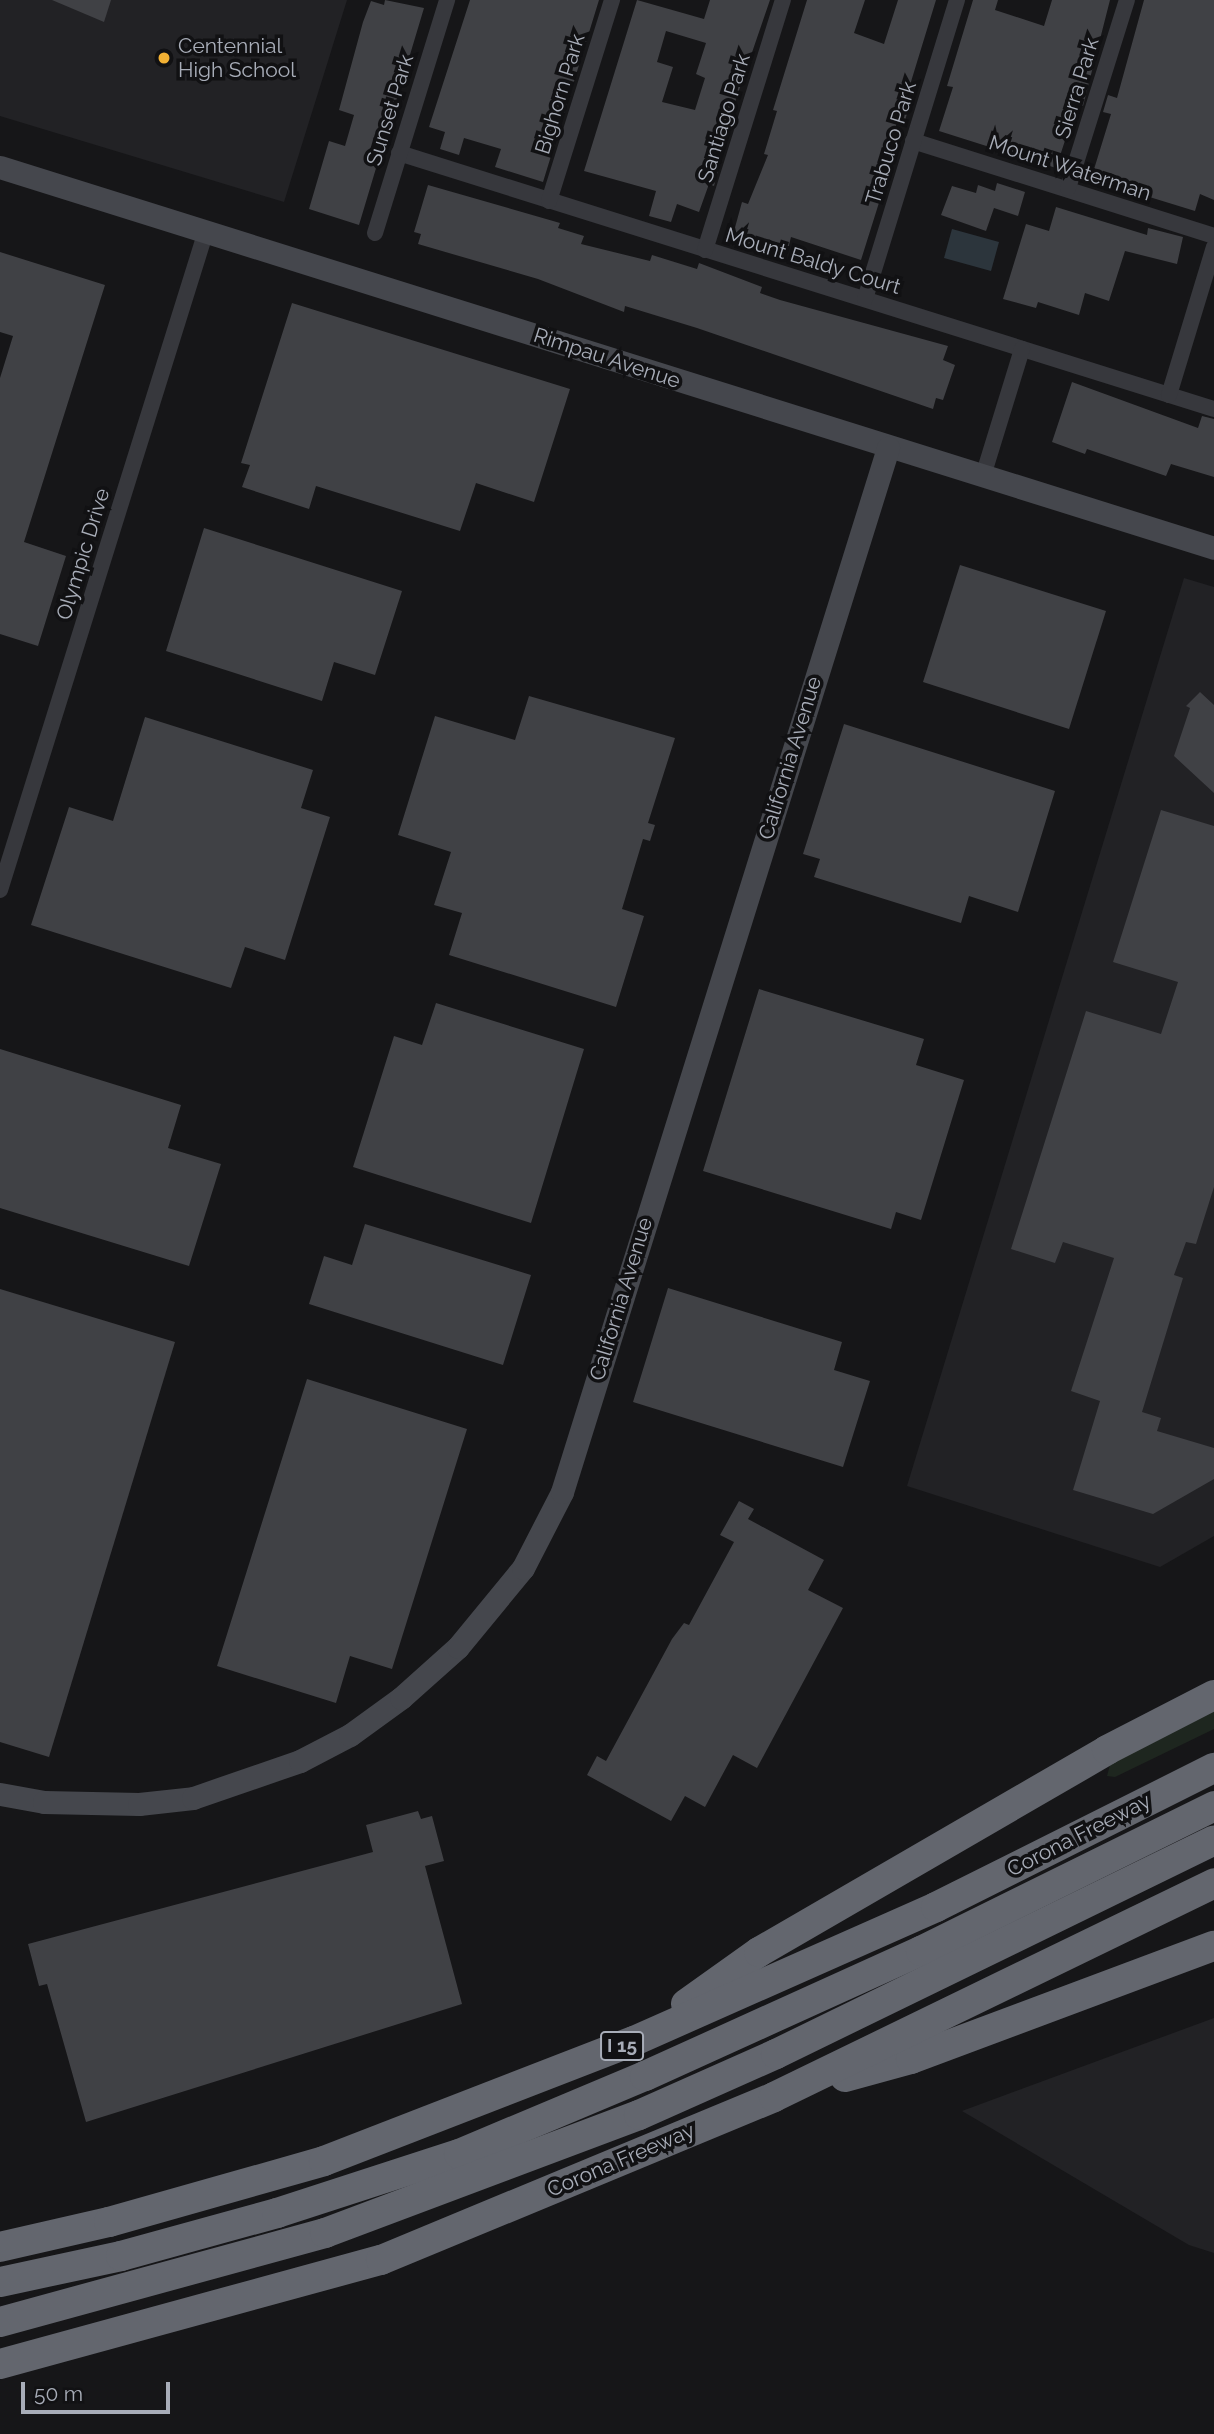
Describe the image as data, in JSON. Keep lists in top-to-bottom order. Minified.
{"streets":{"highway":["Corona Freeway","I 15"],"main road":["Rimpau Avenue","California Avenue"],"street":["Sierra Park","Bighorn Park","Sunset Park","Santiago Park","Trabuco Park","Mount Waterman","Mount Baldy Court","Olympic Drive"]},"crossings":[["Sierra Park","Mount Waterman"],["Bighorn Park","Mount Baldy Court"],["Sunset Park","Mount Baldy Court"],["Santiago Park","Mount Baldy Court"],["Trabuco Park","Mount Waterman"],["Trabuco Park","Mount Baldy Court"],["Rimpau Avenue","Olympic Drive"],["Rimpau Avenue","California Avenue"]],"places":["Centennial High School"],"scale_bar":"50 m"}
